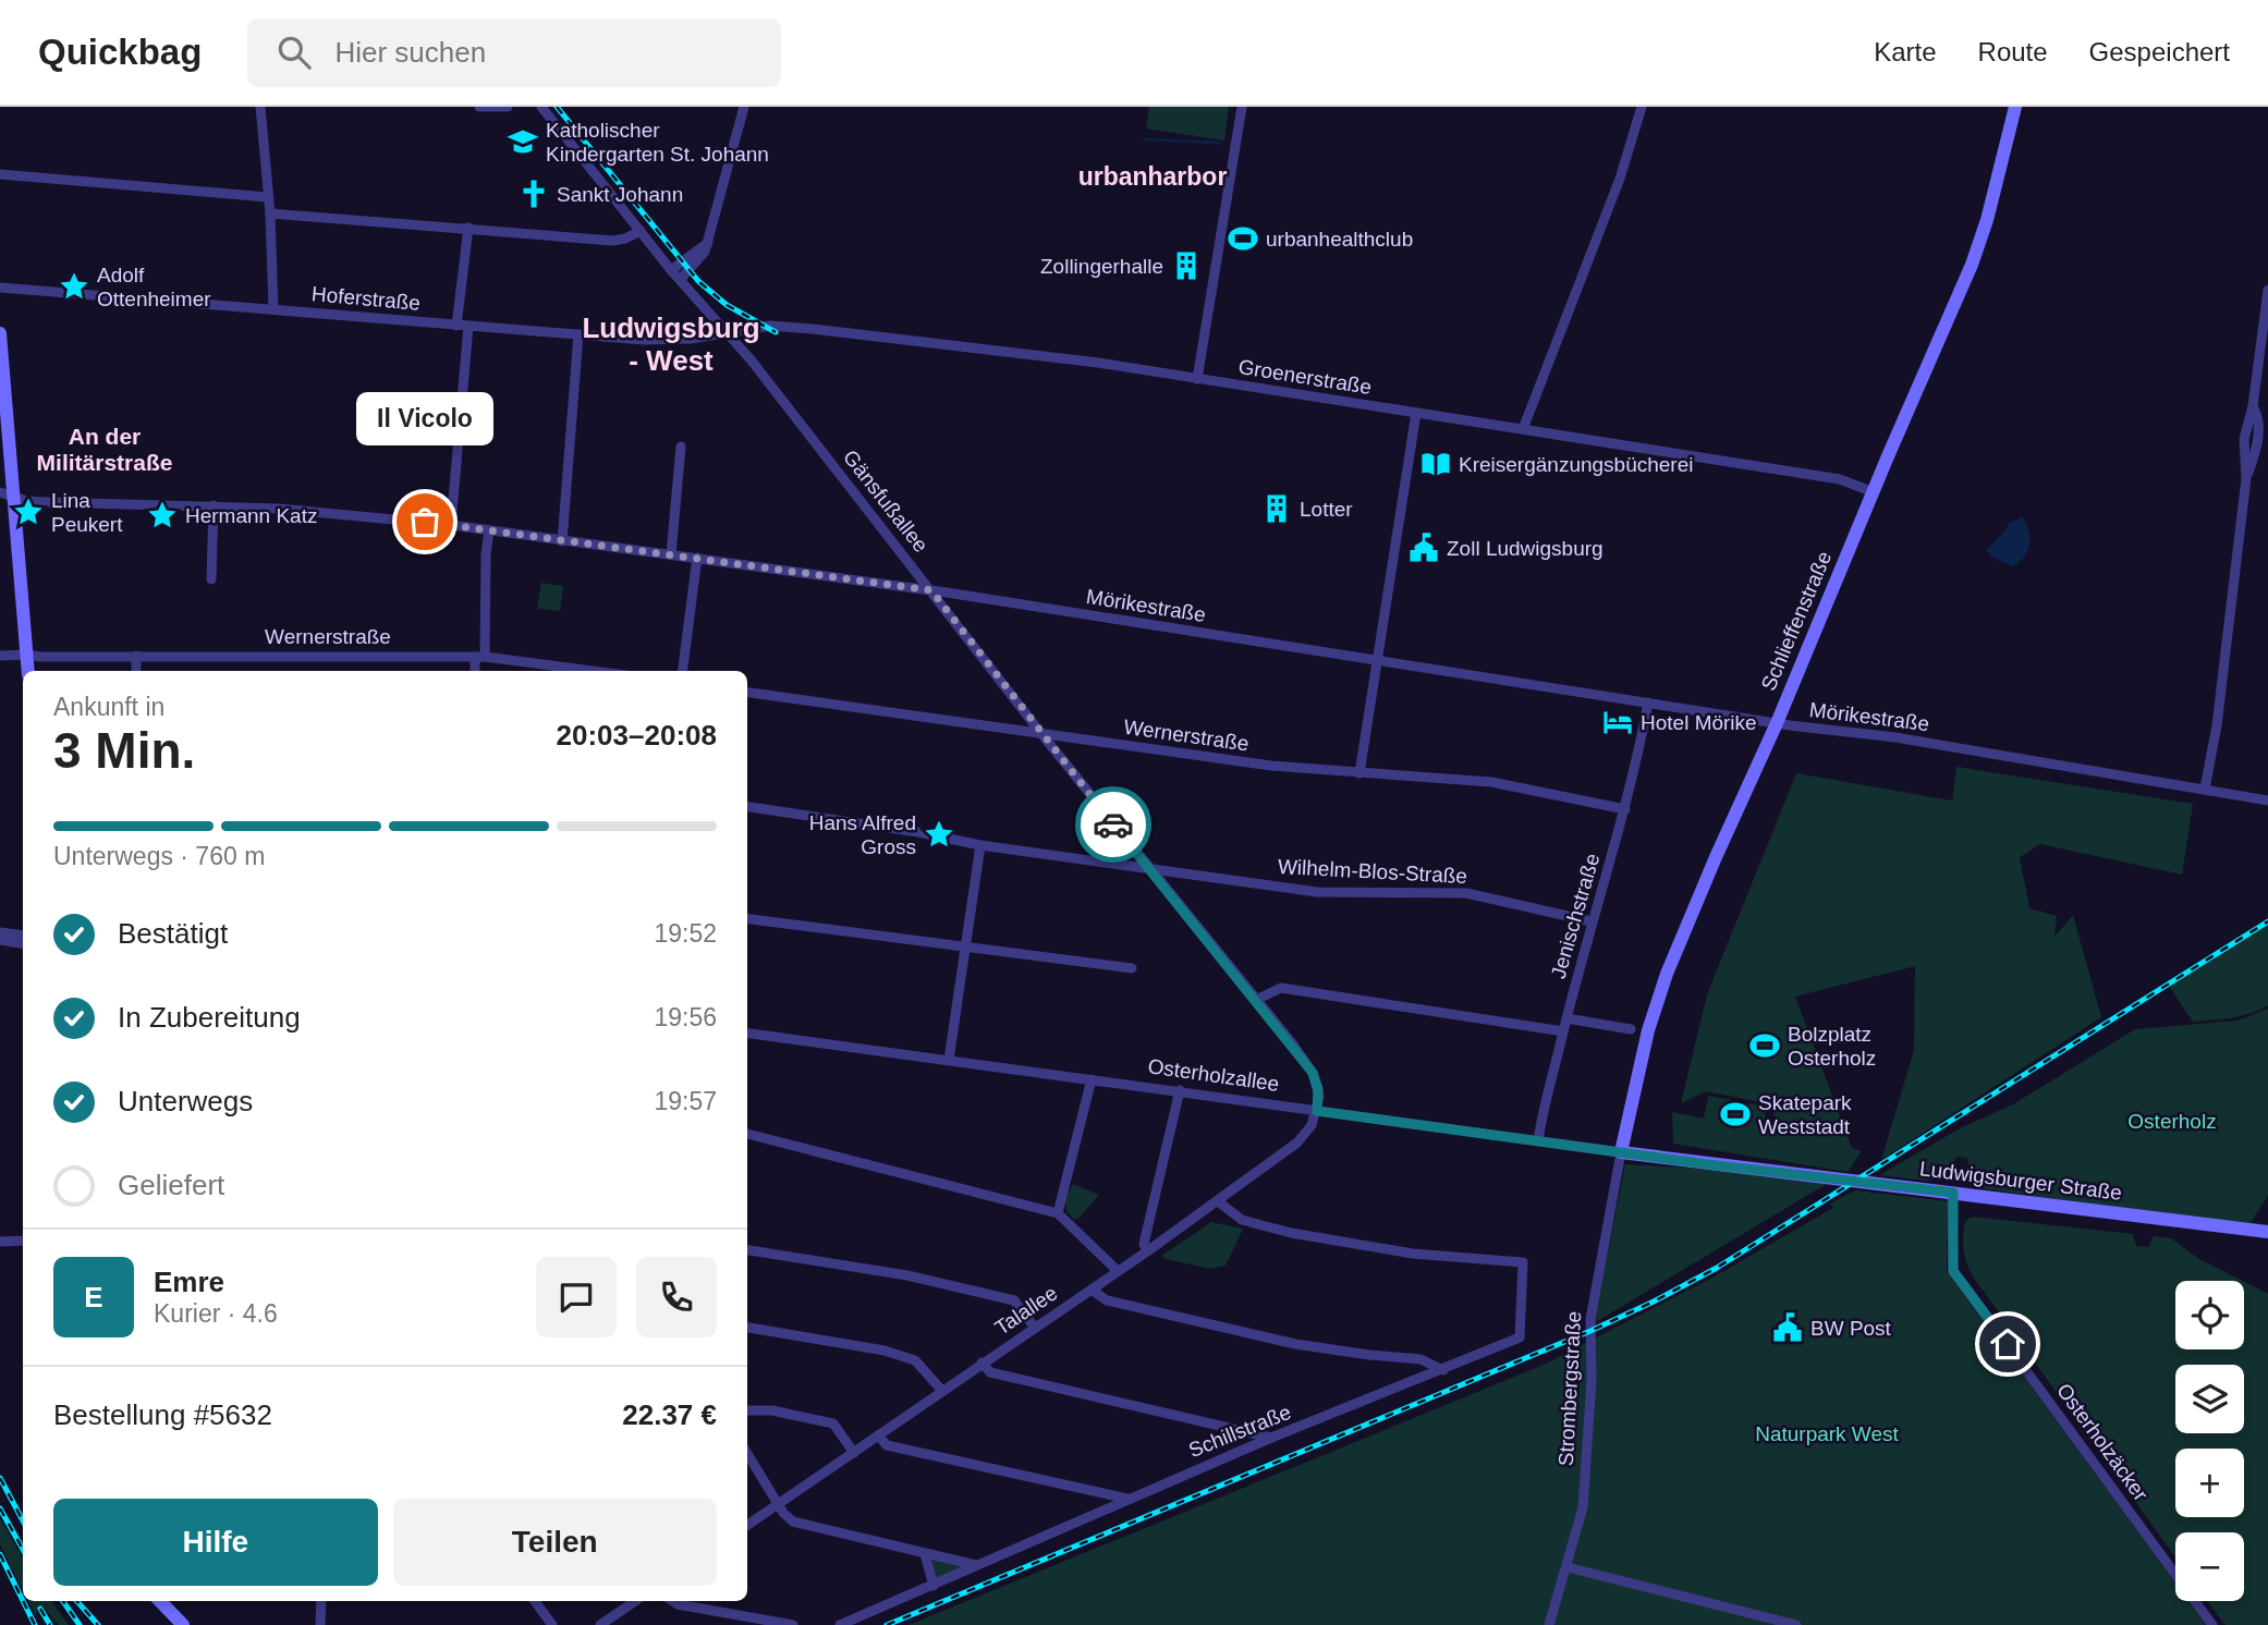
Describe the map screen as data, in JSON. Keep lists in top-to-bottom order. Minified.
{"streets":{"street":["Hoferstraße","Groenerstraße","Gänsfußallee","Mörikestraße","Schlieffenstraße","Wernerstraße","Wilhelm-Blos-Straße","Jenischstraße","Osterholzallee","Ludwigsburger Straße","Talallee","Strombergstraße","Schillstraße","Osterholzäcker"]},"crossings":[["Hoferstraße","Groenerstraße"],["Hoferstraße","Gänsfußallee"],["Groenerstraße","Gänsfußallee"],["Groenerstraße","Schlieffenstraße"],["Gänsfußallee","Mörikestraße"],["Gänsfußallee","Wernerstraße"],["Gänsfußallee","Wilhelm-Blos-Straße"],["Gänsfußallee","Osterholzallee"],["Gänsfußallee","Talallee"],["Mörikestraße","Schlieffenstraße"],["Mörikestraße","Jenischstraße"],["Schlieffenstraße","Osterholzallee"],["Schlieffenstraße","Strombergstraße"],["Wernerstraße","Jenischstraße"],["Wilhelm-Blos-Straße","Jenischstraße"],["Jenischstraße","Osterholzallee"],["Osterholzallee","Ludwigsburger Straße"],["Osterholzallee","Talallee"],["Osterholzallee","Strombergstraße"],["Ludwigsburger Straße","Osterholzäcker"],["Talallee","Schillstraße"]],"districts":["urbanharbor","Ludwigsburg - West","An der Militärstraße"],"parks":["Osterholz","Naturpark West"],"places":{"school or university":["Katholischer Kindergarten St. Johann"],"church":["Sankt Johann"],"sports":["urbanhealthclub","Bolzplatz Osterholz","Skatepark Weststadt"],"building":["Zollingerhalle","Lotter"],"place":["Adolf Ottenheimer","Lina Peukert","Hermann Katz","Hans Alfred Gross"],"library":["Kreisergänzungsbücherei"],"other":["Il Vicolo"],"public building":["Zoll Ludwigsburg","BW Post"],"hotel":["Hotel Mörike"]},"page":{"header":"Quickbag","search":"Hier suchen","nav":["Karte","Route","Gespeichert"],"bubble":"Il Vicolo","heading":["3 Min.","Ankunft in","20:03–20:08"],"panel":["Emre","Kurier · 4.6","Bestellung #5632","22.37 €"],"bar":"Unterwegs · 760 m","list":[["Bestätigt","19:52"],["In Zubereitung","19:56"],["Unterwegs","19:57"],"Geliefert"],"round":"E","map_buttons":["+","−"],"buttons":["Hilfe","Teilen"]}}
